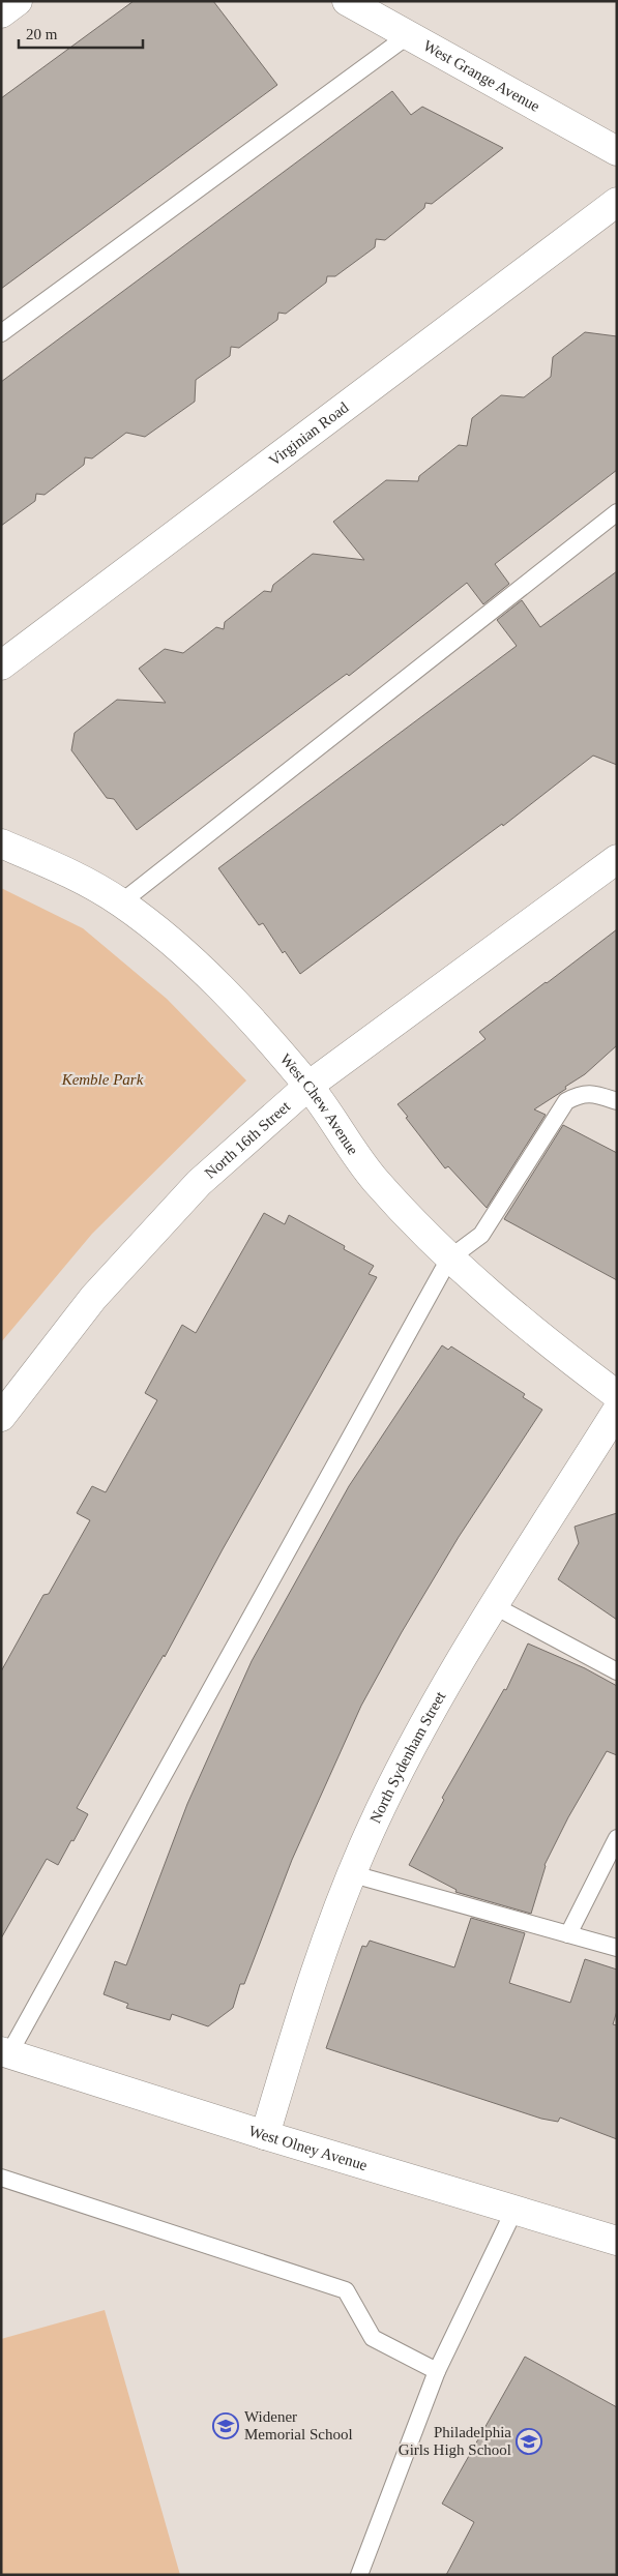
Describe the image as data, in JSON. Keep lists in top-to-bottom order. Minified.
{"streets":{"street":["West Grange Avenue","Virginian Road","West Chew Avenue","North 16th Street","North Sydenham Street","West Olney Avenue"]},"crossings":[["West Chew Avenue","North 16th Street"],["North Sydenham Street","West Olney Avenue"]],"parks":["Kemble Park"],"places":{"school or university":["Widener Memorial School","Philadelphia Girls High School"]},"scale_bar":"20 m"}
